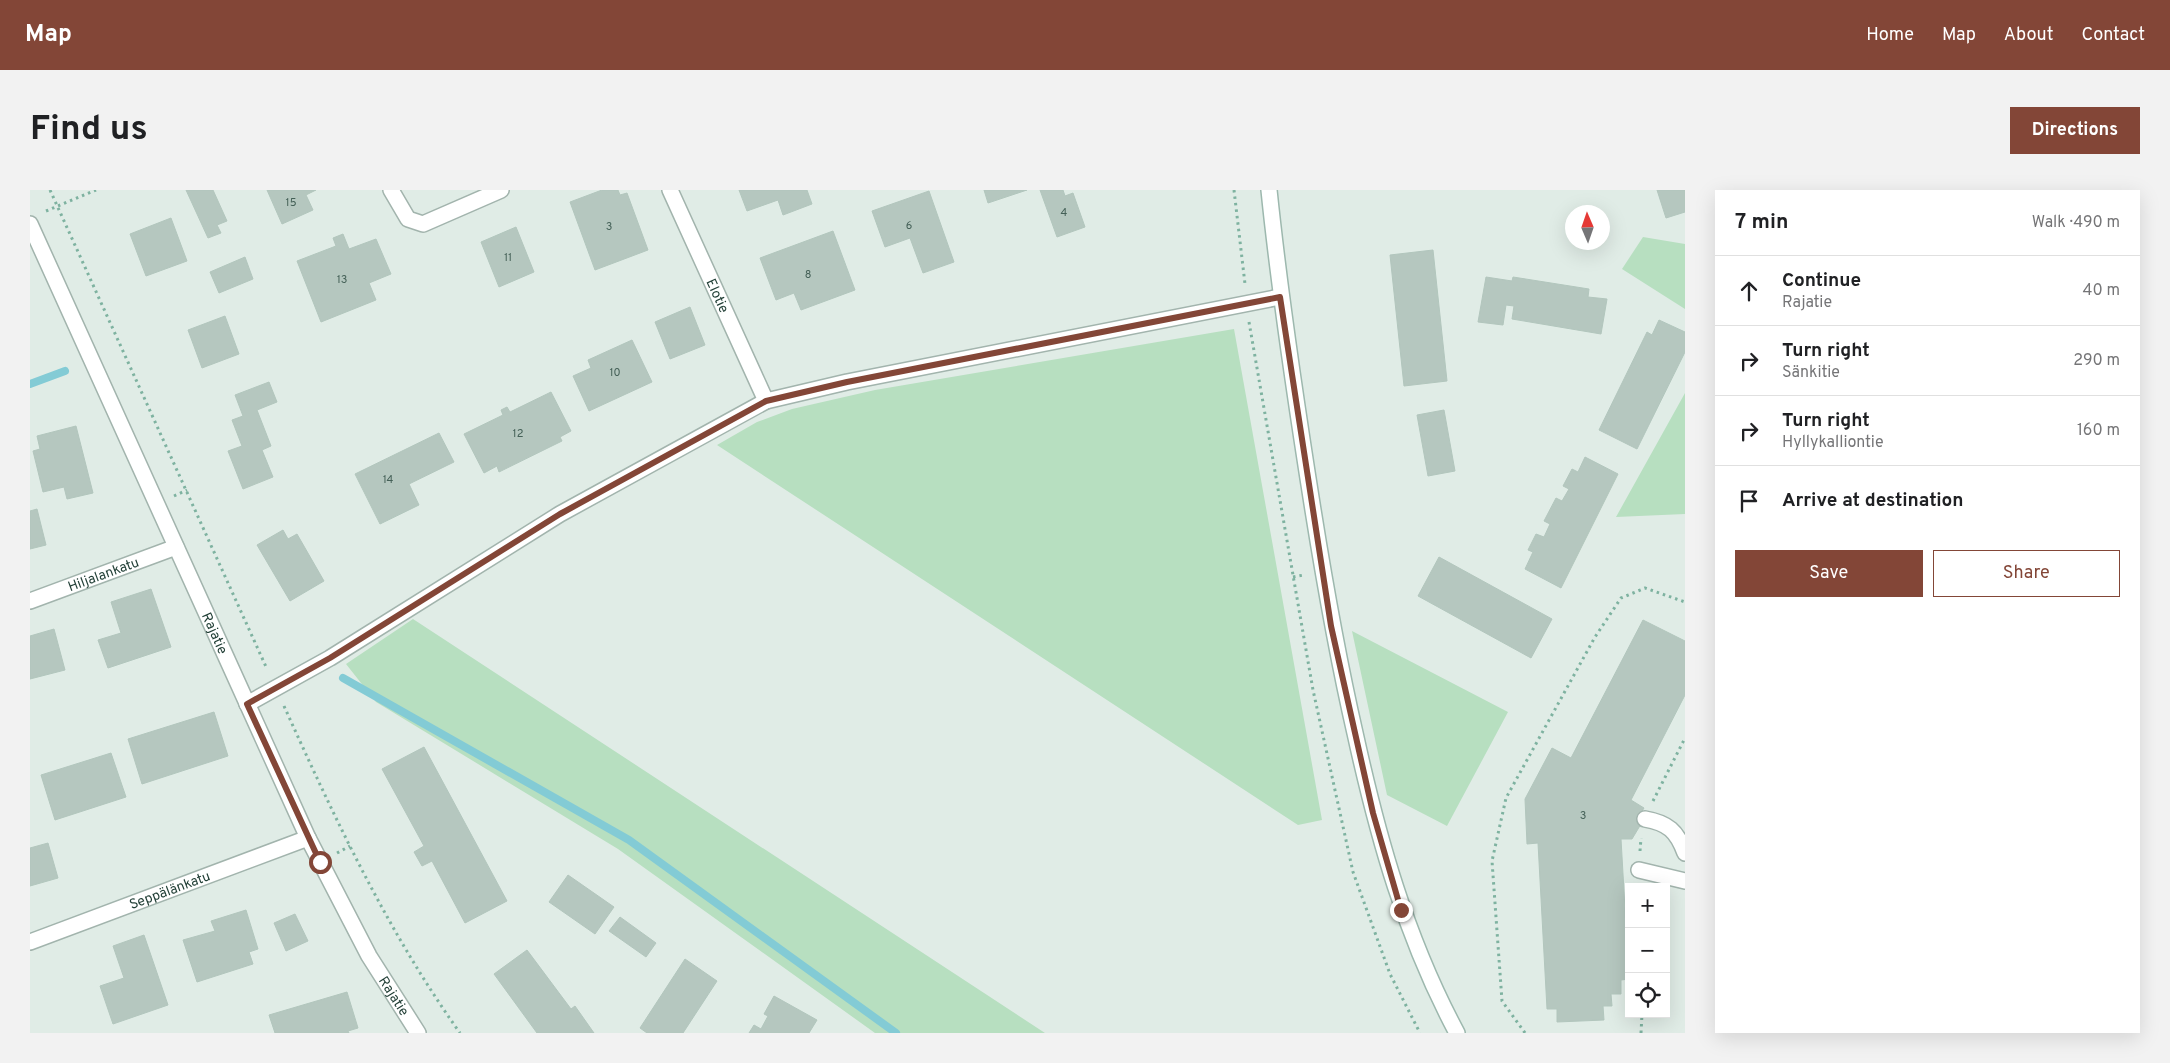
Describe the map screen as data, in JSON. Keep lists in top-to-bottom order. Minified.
{"streets":{"street":["Elotie","Hiljalankatu","Rajatie","Seppälänkatu"]},"crossings":[["Hiljalankatu","Rajatie"],["Rajatie","Seppälänkatu"]],"house_numbers":["15","4","6","3","11","8","13","10","12","14","3"],"north":"top","page":{"header":"Map","nav":["Home","Map","About","Contact"],"buttons":["Directions",["Save","Share"]],"title":"Find us","heading":["7 min","Walk · 490 m"],"list":[["Continue","Rajatie","40 m"],["Turn right","Sänkitie","290 m"],["Turn right","Hyllykalliontie","160 m"],"Arrive at destination"],"map_buttons":["+","−"]}}
